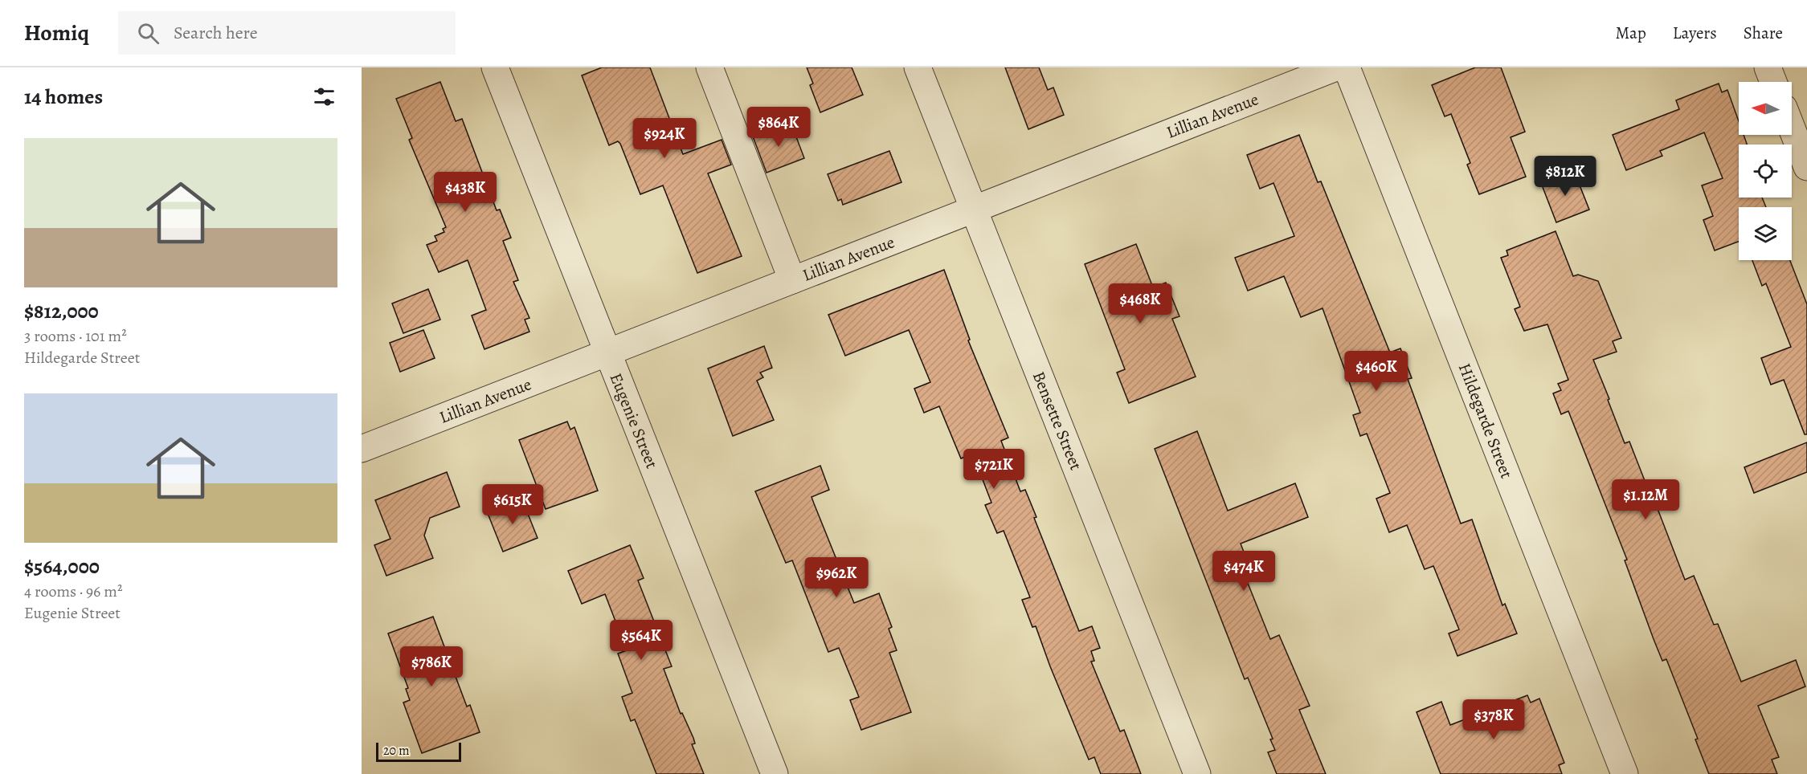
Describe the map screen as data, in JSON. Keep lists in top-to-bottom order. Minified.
{"streets":{"street":["Lillian Avenue","Eugenie Street","Bensette Street","Hildegarde Street"]},"crossings":[["Lillian Avenue","Eugenie Street"],["Lillian Avenue","Bensette Street"]],"scale_bar":"20 m","north":"left","page":{"header":"Homiq","search":"Search here","nav":["Map","Layers","Share"],"heading":"14 homes","price":["$864K","$924K","$812K","$438K","$468K","$460K","$721K","$1.12M","$615K","$474K","$962K","$564K","$786K","$378K"],"list":[{"name":"$812,000","note":"3 rooms · 101 m² · Hildegarde Street"},{"name":"$564,000","note":"4 rooms · 96 m² · Eugenie Street"}],"scale":"20 m"}}
